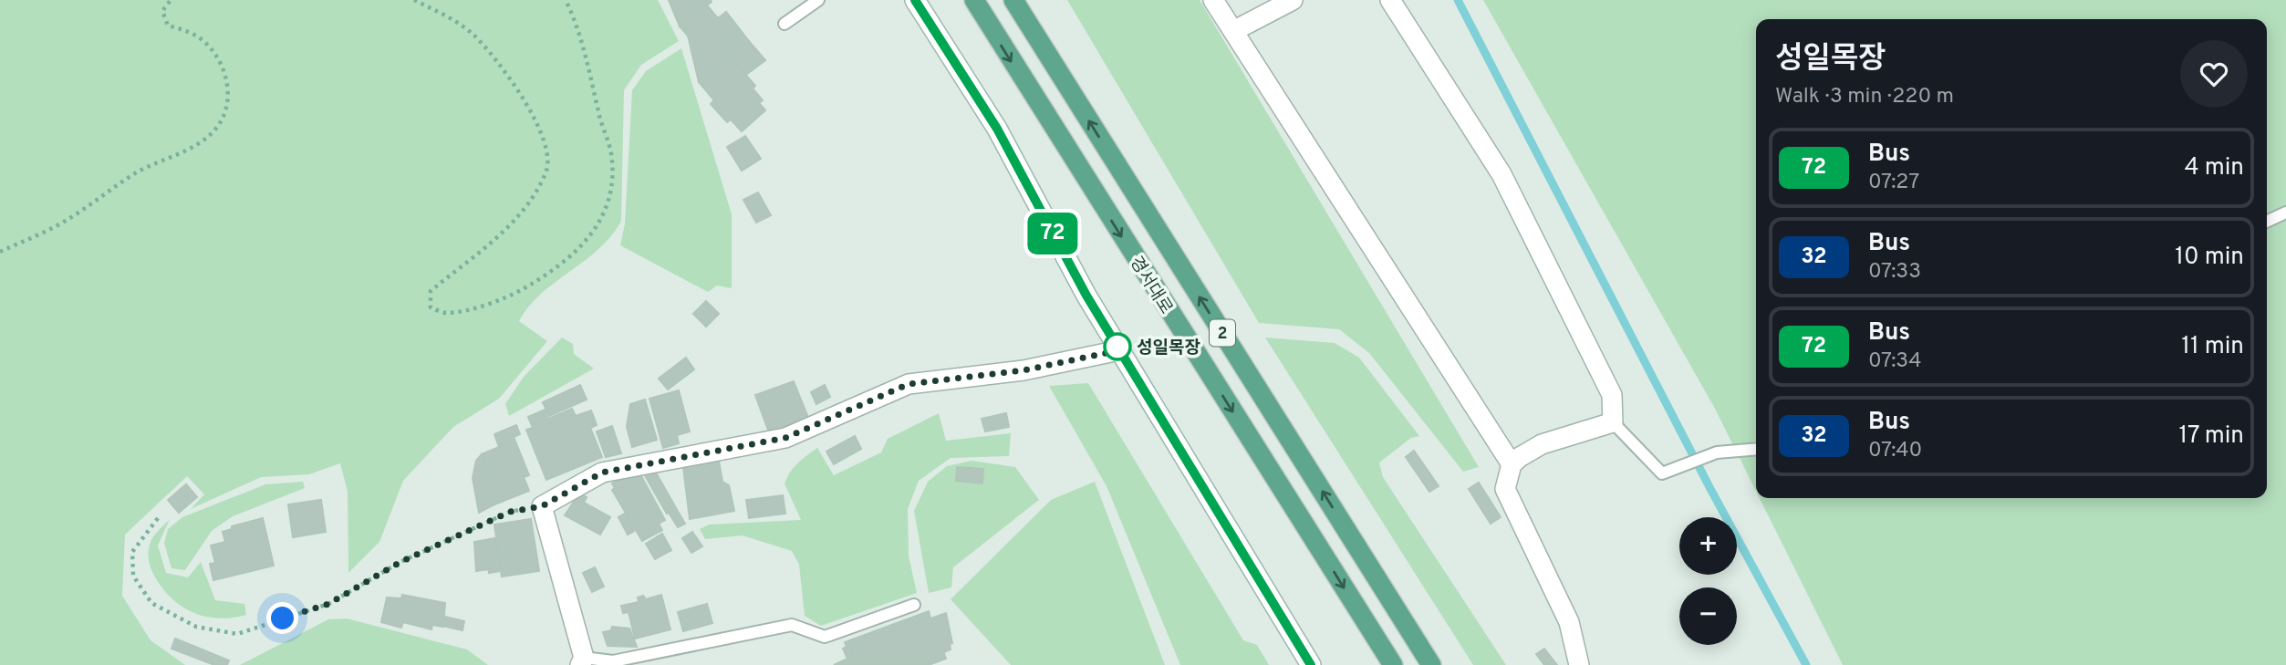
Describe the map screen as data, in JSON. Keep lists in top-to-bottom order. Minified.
{"streets":{"main road":["경서대로","2"]},"places":["성일목장"],"lines":["bus line 72"],"page":{"on_map":"72","heading":["성일목장","Walk · 3 min · 220 m"],"list":[{"mark":"72","name":"Bus","note":"07:27","value":"4 min"},{"mark":"32","name":"Bus","note":"07:33","value":"10 min"},{"mark":"72","name":"Bus","note":"07:34","value":"11 min"},{"mark":"32","name":"Bus","note":"07:40","value":"17 min"}],"map_buttons":["+","−"]}}
